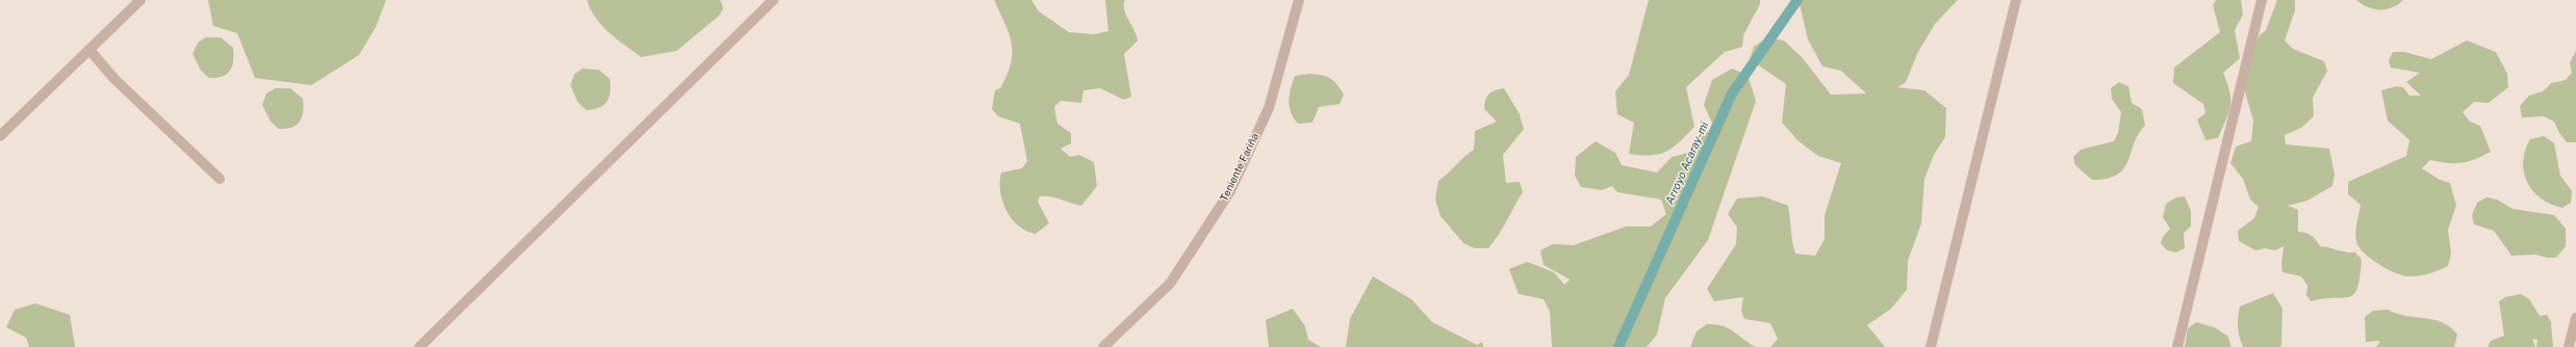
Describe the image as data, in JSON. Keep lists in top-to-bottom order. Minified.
{"streets":{"street":["Teniente Fariña"]},"water":["Arroyo Acaray-mi"]}
